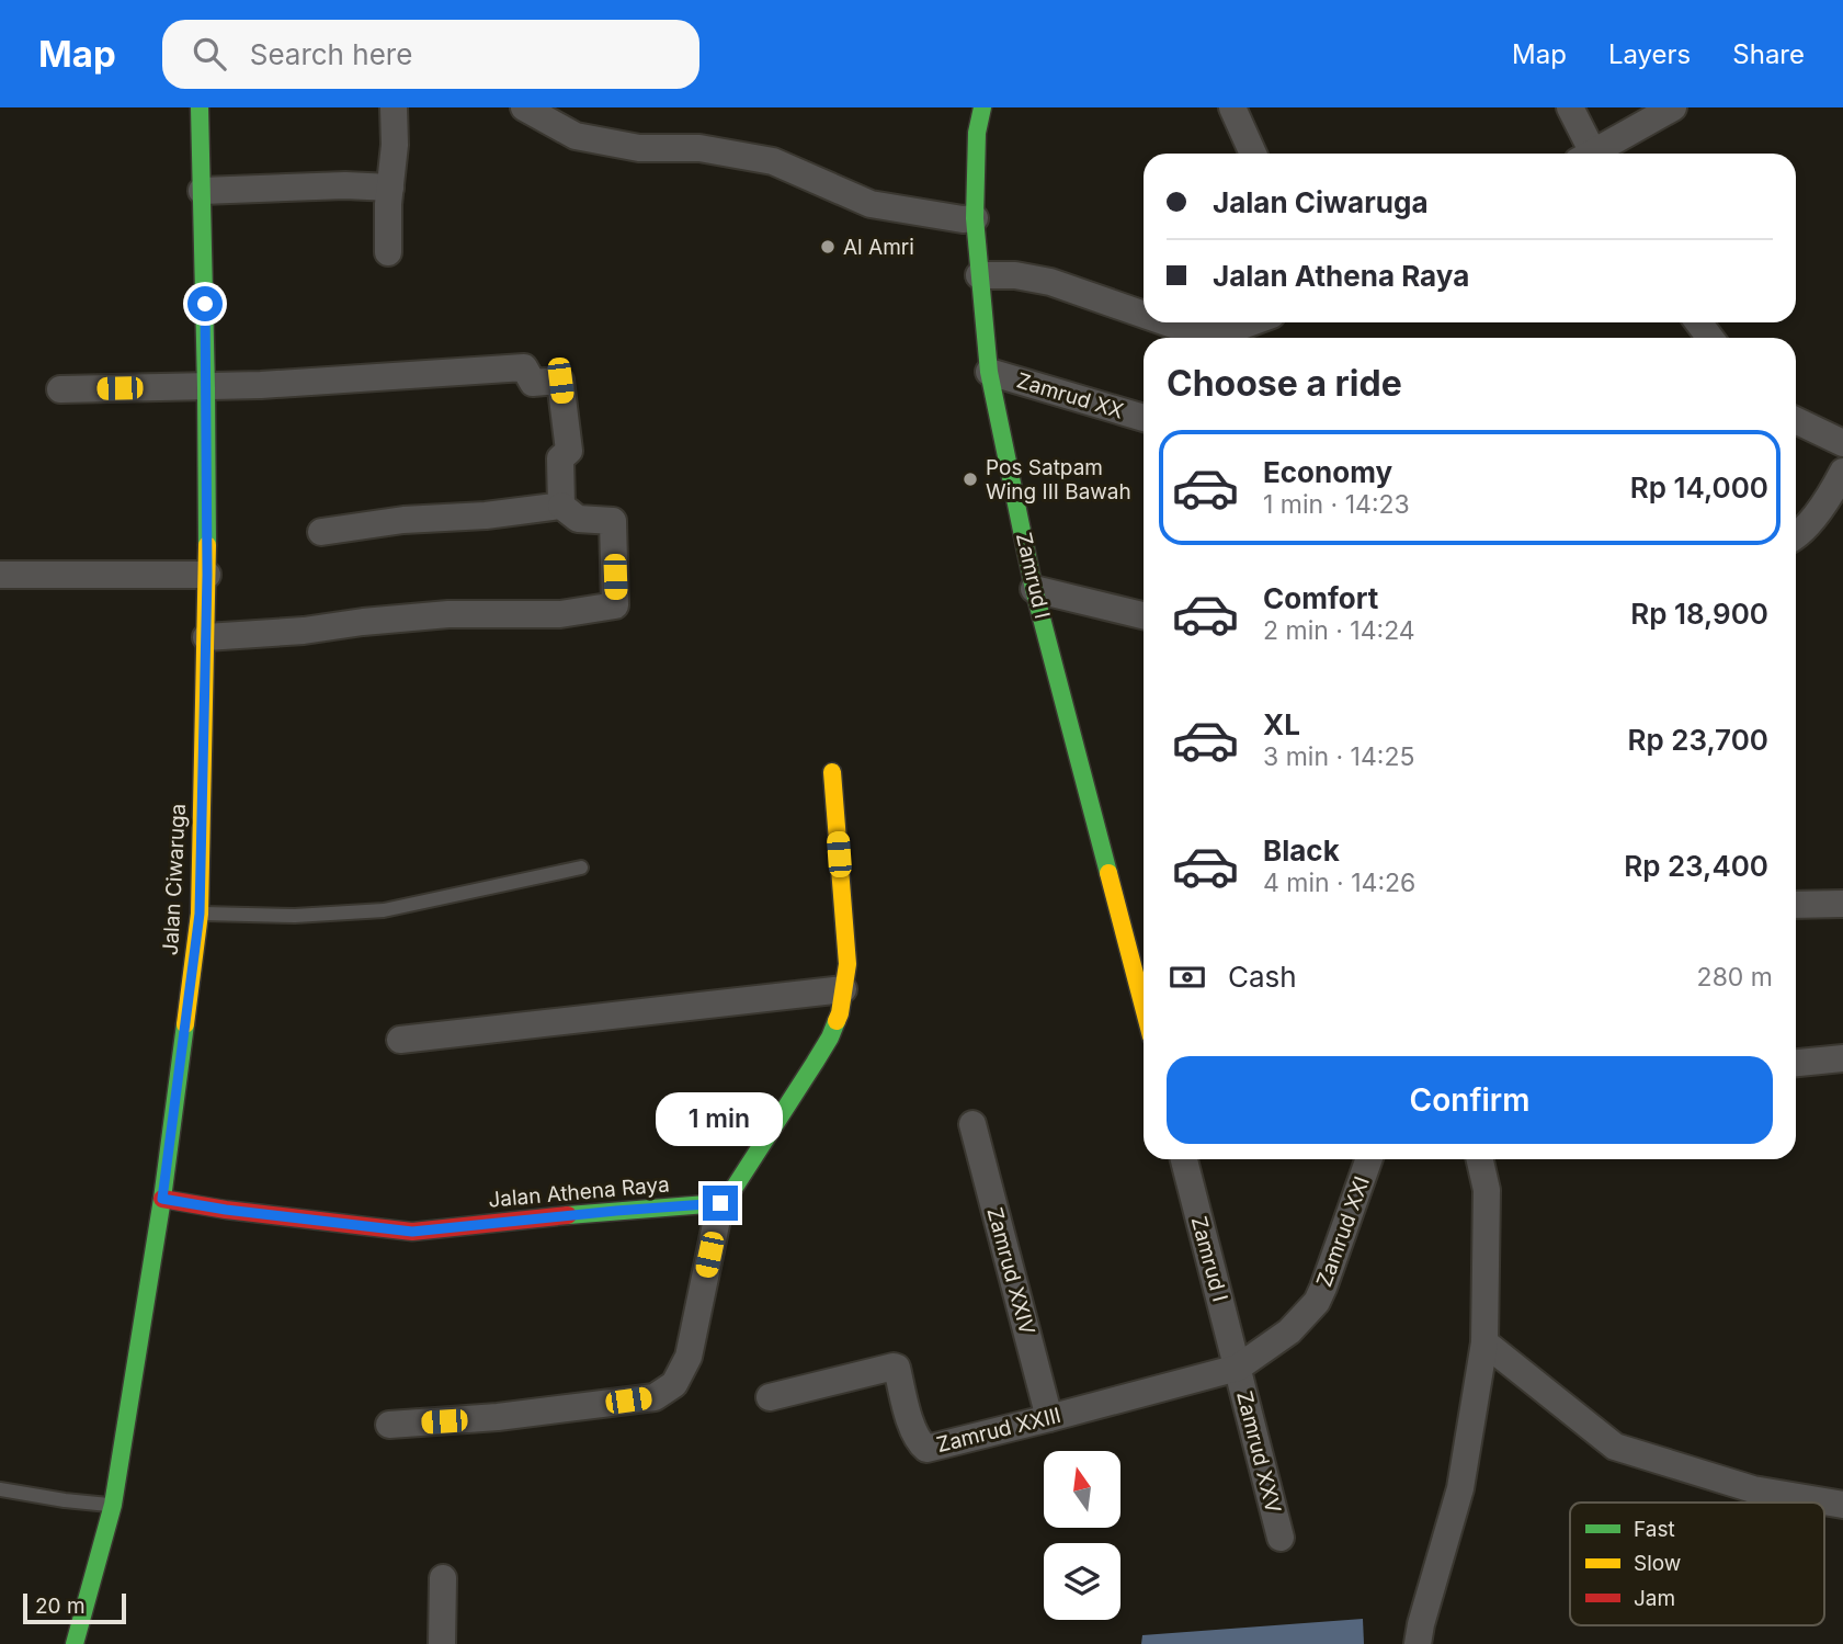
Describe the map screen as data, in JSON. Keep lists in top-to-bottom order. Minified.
{"streets":{"street":["Zamrud XX","Zamrud I","Jalan Ciwaruga","Jalan Athena Raya","Zamrud XXI","Zamrud XXIV","Zamrud XXIII","Zamrud XXV"]},"crossings":[["Zamrud XX","Zamrud I"],["Zamrud I","Zamrud XXI"],["Zamrud I","Zamrud XXIII"],["Zamrud I","Zamrud XXV"],["Jalan Ciwaruga","Jalan Athena Raya"],["Zamrud XXI","Zamrud XXIII"],["Zamrud XXI","Zamrud XXV"],["Zamrud XXIV","Zamrud XXIII"],["Zamrud XXIII","Zamrud XXV"]],"places":["Al Amri","Pos Satpam Wing III Bawah"],"legend":["Fast","Slow","Jam"],"scale_bar":"20 m","north":"top","page":{"header":"Map","search":"Search here","nav":["Map","Layers","Share"],"banner":["Jalan Ciwaruga","Jalan Athena Raya"],"heading":"Choose a ride","list":[{"name":"Economy","note":"1 min · 14:23","value":"Rp 14,000"},{"name":"Comfort","note":"2 min · 14:24","value":"Rp 18,900"},{"name":"XL","note":"3 min · 14:25","value":"Rp 23,700"},{"name":"Black","note":"4 min · 14:26","value":"Rp 23,400"}],"pay":["Cash","280 m"],"buttons":"Confirm","bubble":"1 min","scale":"20 m"}}
